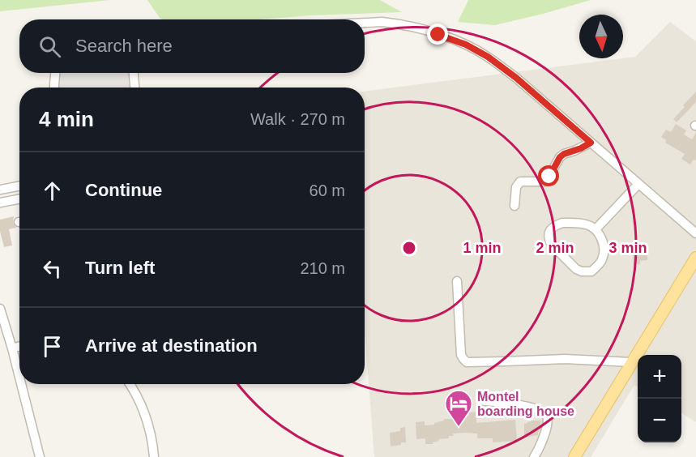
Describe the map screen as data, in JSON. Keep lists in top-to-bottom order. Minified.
{"places":{"hotel":["Montel boarding house"]},"north":"bottom","page":{"search":"Search here","heading":["4 min","Walk · 270 m"],"list":[["Continue","60 m"],["Turn left","210 m"],"Arrive at destination"],"map_buttons":["+","−"]},"rings":["1 min","2 min","3 min"]}
